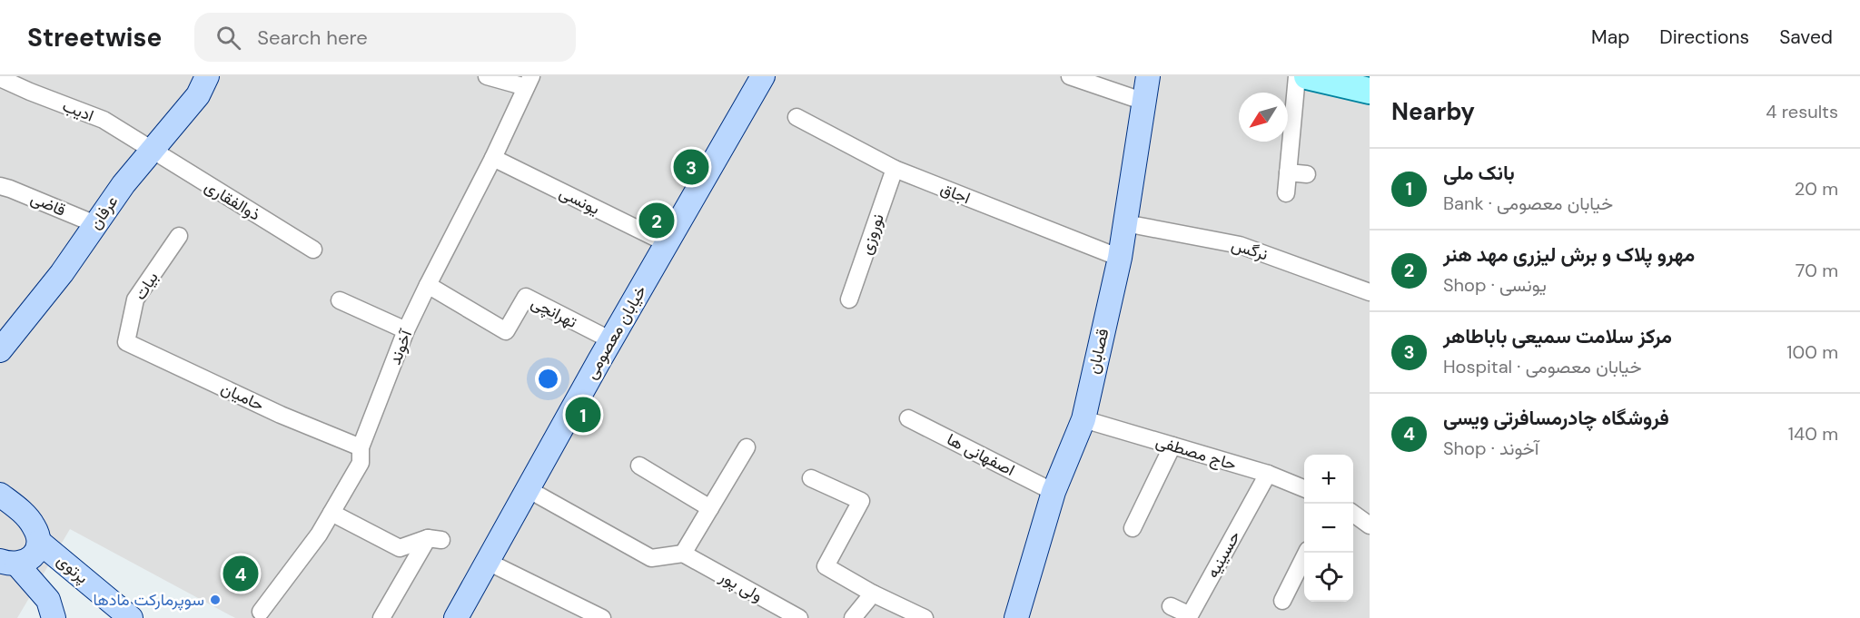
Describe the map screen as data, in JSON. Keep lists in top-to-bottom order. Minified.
{"streets":{"street":["ادیب","اجاق","ذوالفقاری","یونسی","قاضی","عرفان","نوروزی","نرگس","بیات","تهرانچی","خیابان معصومی","آخوند","قصابان","حامیان","حاج مصطفی","اصفهانی ها","حسینیه","پرتوی","ولی پور"]},"crossings":[["ادیب","ذوالفقاری"],["ادیب","عرفان"],["اجاق","نوروزی"],["اجاق","قصابان"],["ذوالفقاری","عرفان"],["یونسی","خیابان معصومی"],["یونسی","آخوند"],["قاضی","عرفان"],["نرگس","قصابان"],["بیات","حامیان"],["تهرانچی","خیابان معصومی"],["تهرانچی","آخوند"],["آخوند","حامیان"],["قصابان","حاج مصطفی"],["قصابان","اصفهانی ها"],["حاج مصطفی","حسینیه"]],"places":["سوپرمارکت مادها"],"north":"bottom left","page":{"header":"Streetwise","search":"Search here","nav":["Map","Directions","Saved"],"heading":["Nearby","4 results"],"pins":["3","2","1","4"],"list":[{"mark":"1","name":"بانک ملی","note":"Bank · خیابان معصومی","value":"20 m"},{"mark":"2","name":"مهرو پلاک و برش لیزری مهد هنر","note":"Shop · یونسی","value":"70 m"},{"mark":"3","name":"مرکز سلامت سمیعی باباطاهر","note":"Hospital · خیابان معصومی","value":"100 m"},{"mark":"4","name":"فروشگاه چادرمسافرتی ویسی","note":"Shop · آخوند","value":"140 m"}],"map_buttons":["+","−"]}}
